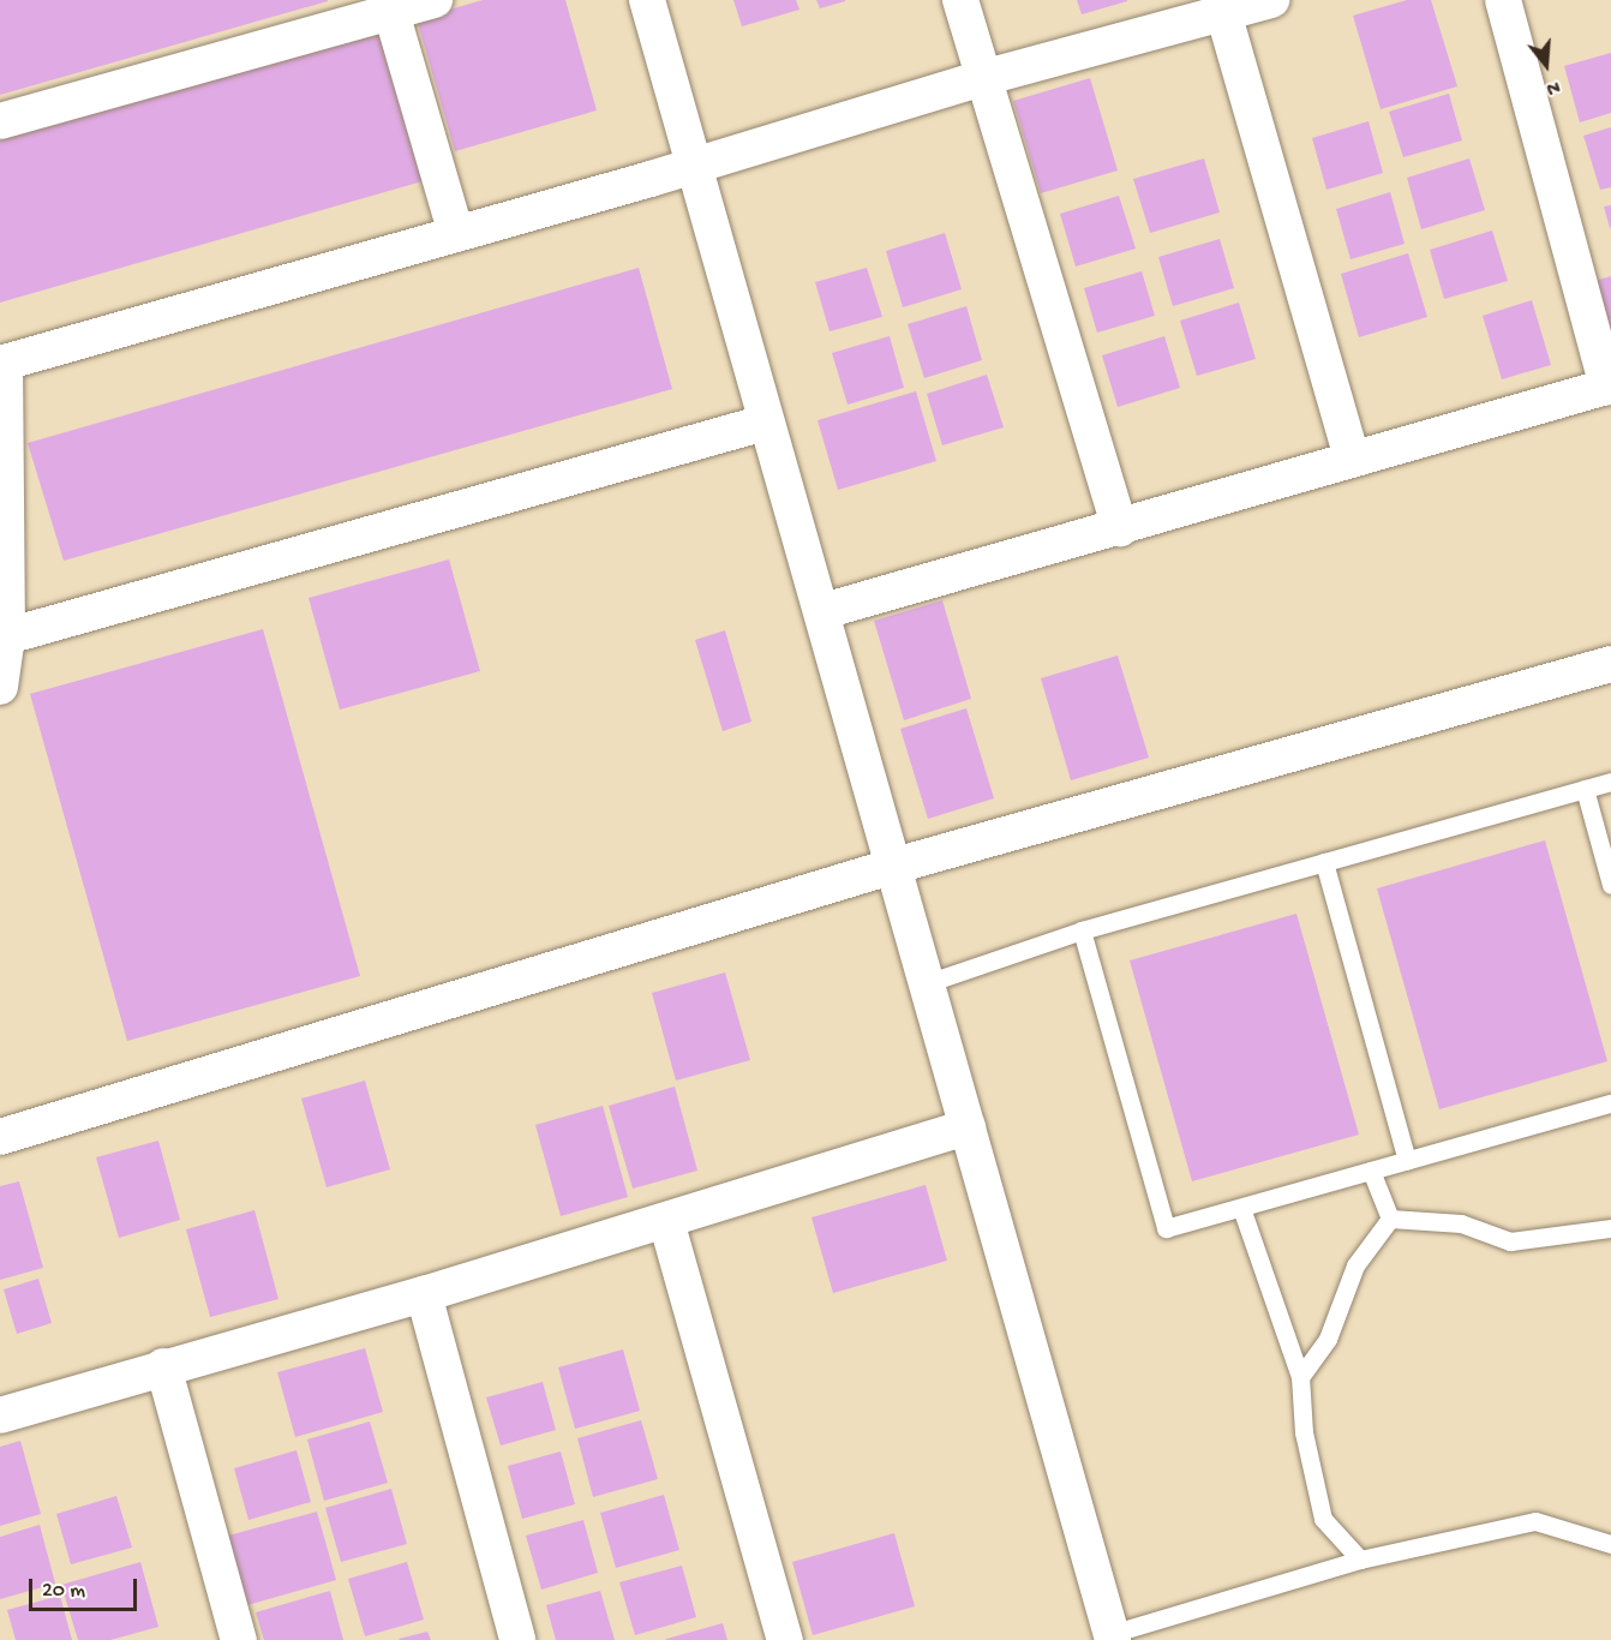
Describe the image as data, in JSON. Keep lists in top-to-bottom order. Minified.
{"scale_bar":"20 m","north":"bottom"}
